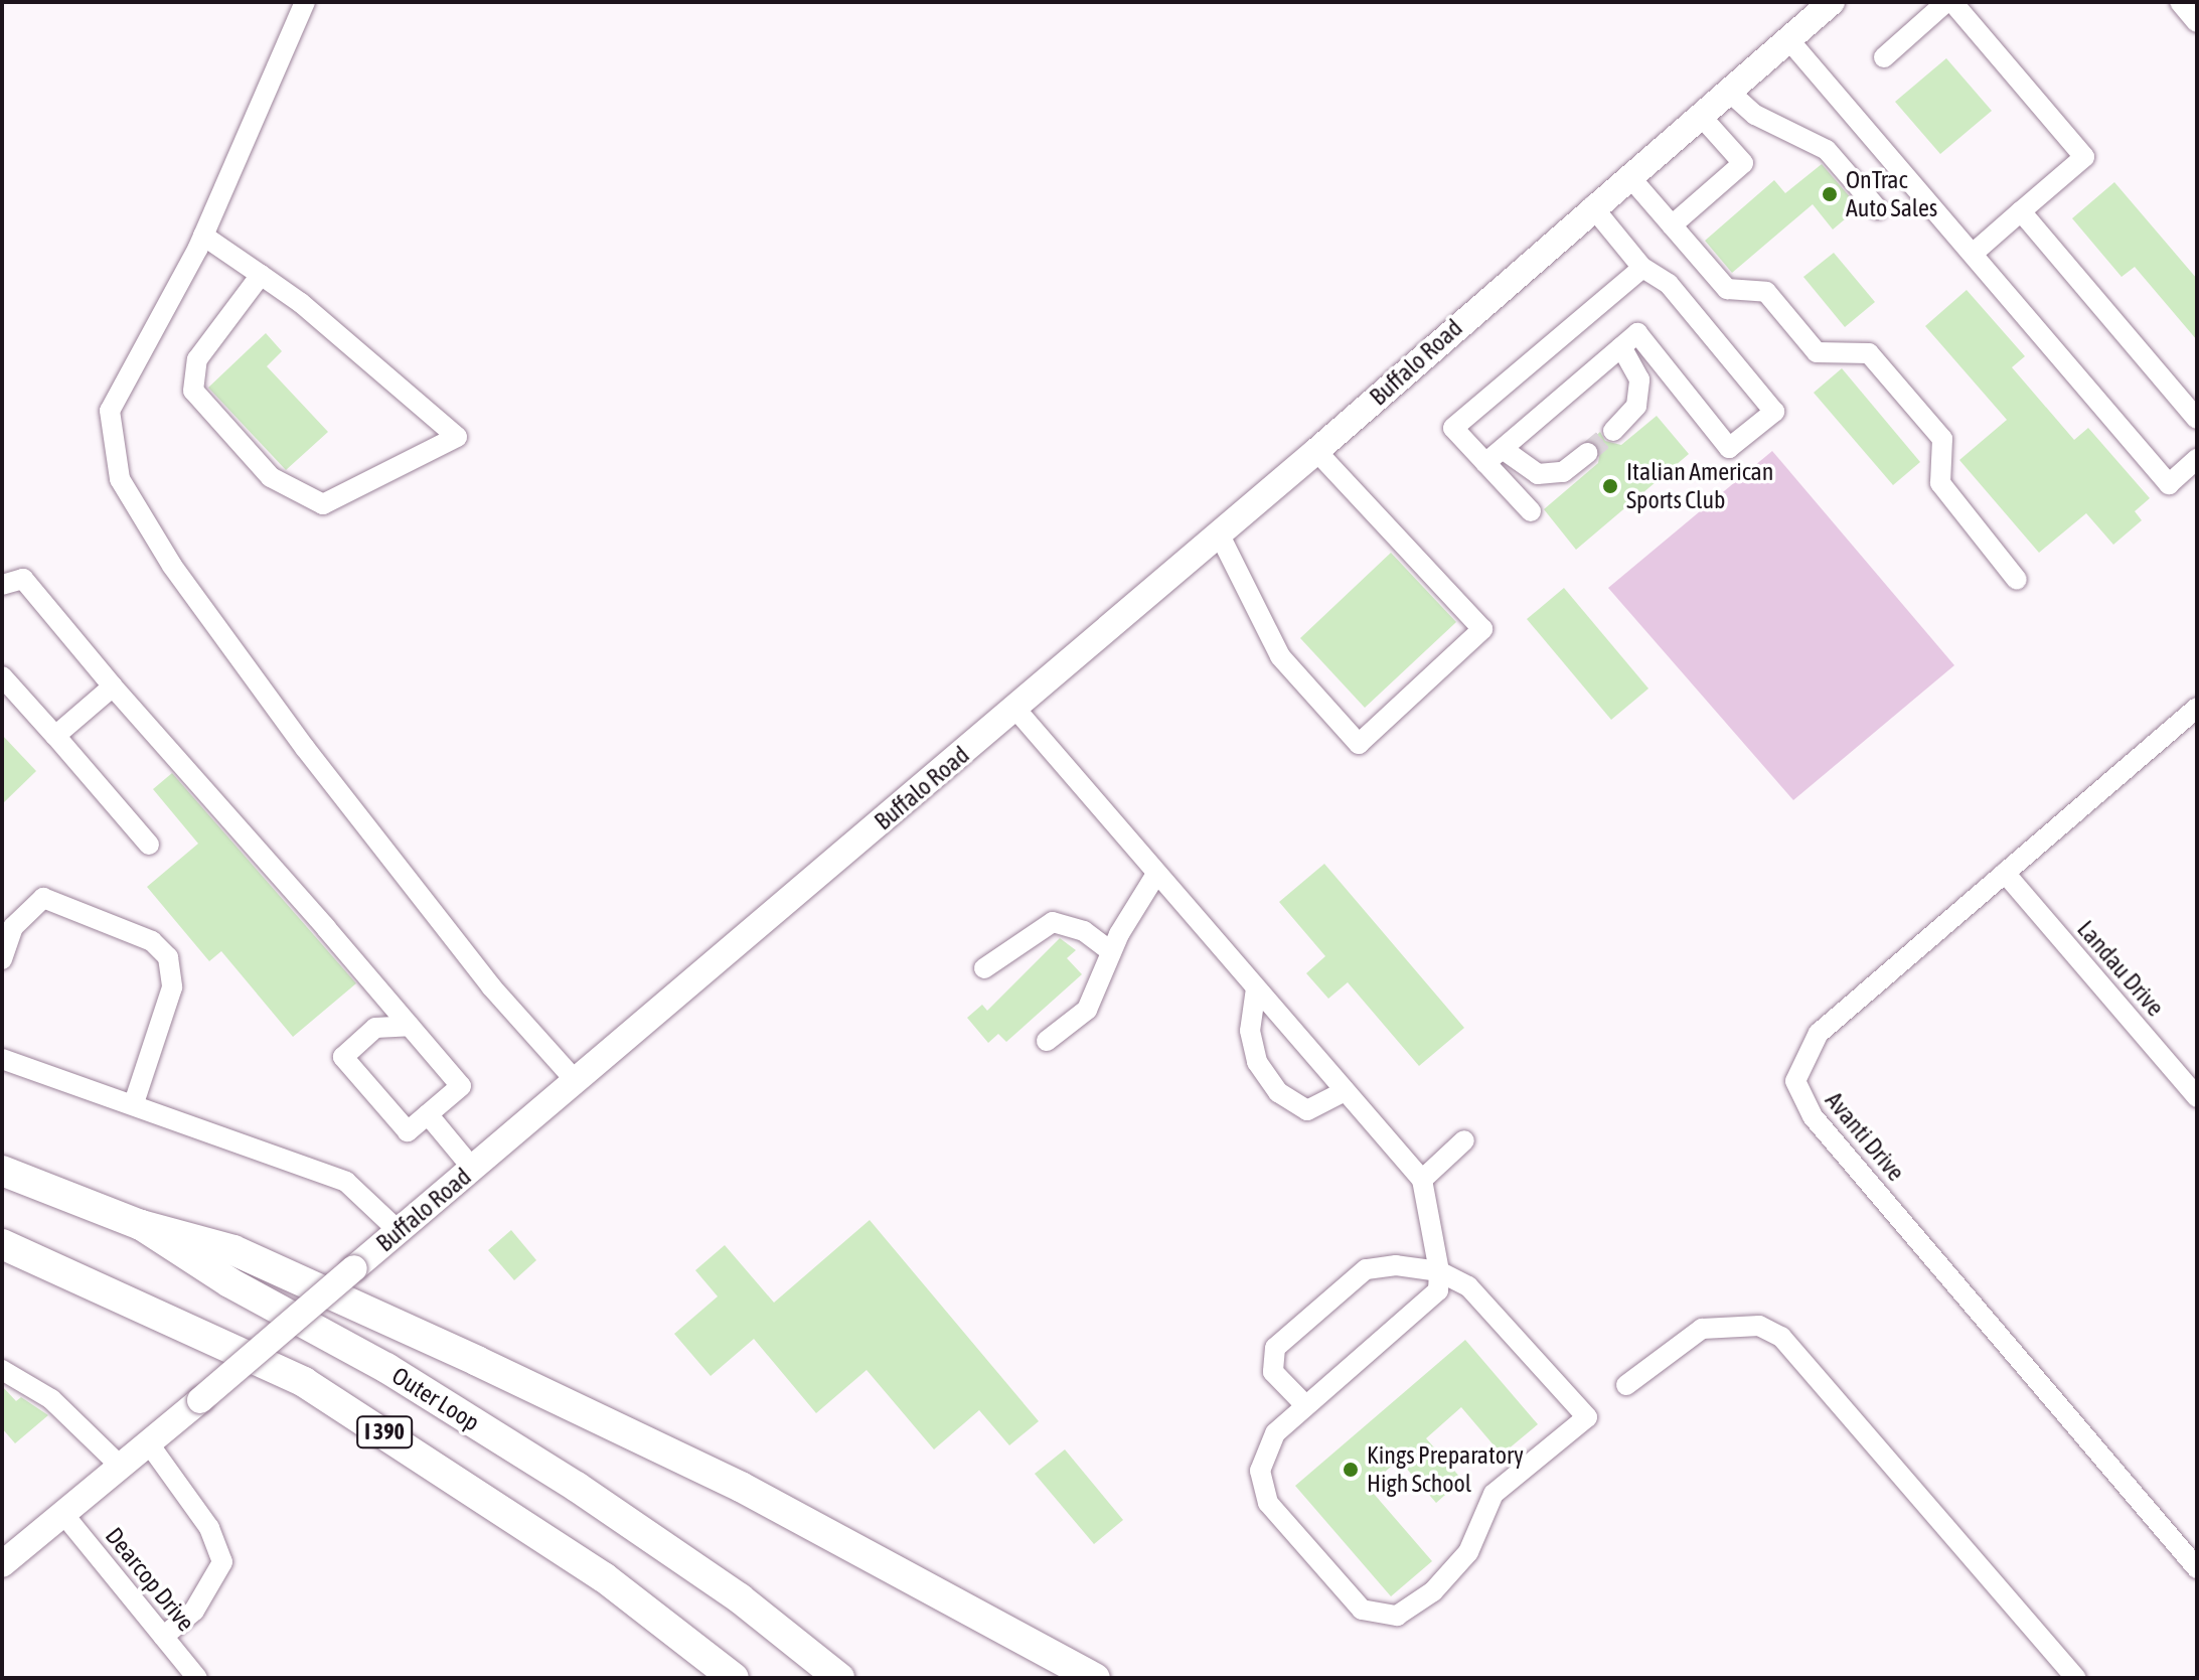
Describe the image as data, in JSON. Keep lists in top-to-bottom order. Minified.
{"streets":{"highway":["Outer Loop","I 390"],"main road":["Buffalo Road"],"street":["Landau Drive","Avanti Drive","Dearcop Drive"]},"crossings":[["Buffalo Road","Dearcop Drive"],["Landau Drive","Avanti Drive"]],"places":["OnTrac Auto Sales","Italian American Sports Club","Kings Preparatory High School"]}
